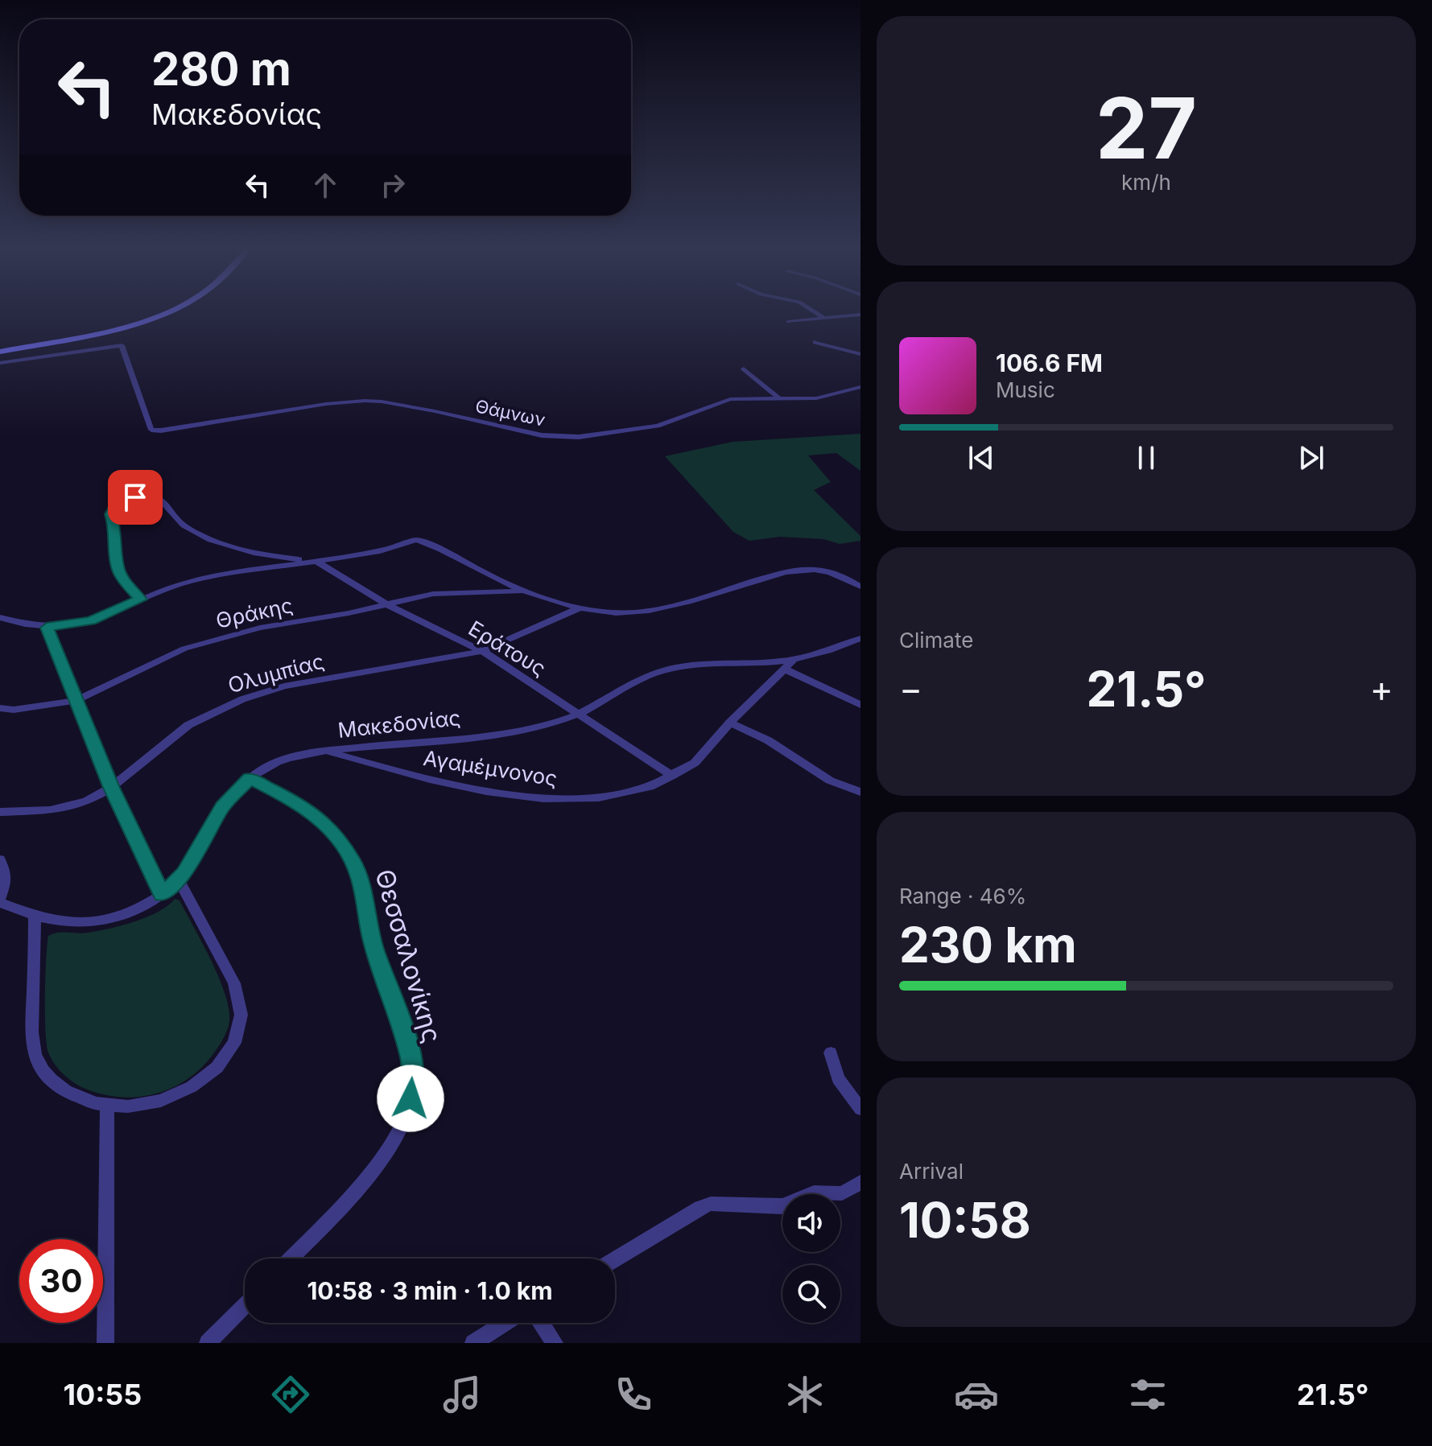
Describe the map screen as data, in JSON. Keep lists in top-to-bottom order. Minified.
{"streets":{"street":["Θάμνων","Θράκης","Εράτους","Ολυμπίας","Μακεδονίας","Αγαμέμνονος","Θεσσαλονίκης"]},"crossings":[["Θράκης","Εράτους"],["Εράτους","Ολυμπίας"],["Εράτους","Μακεδονίας"],["Εράτους","Αγαμέμνονος"],["Μακεδονίας","Αγαμέμνονος"],["Μακεδονίας","Θεσσαλονίκης"]],"page":{"tile":[["27","km/h"],"Climate",["Range · 46%","230 km"],["Arrival","10:58"]],"turn":["280 m","Μακεδονίας"],"song":["106.6 FM","Music"],"heat":["−","21.5°","+"],"limit":"30","trip":"10:58 · 3 min · 1.0 km","tabs":["10:55","21.5°"]}}
